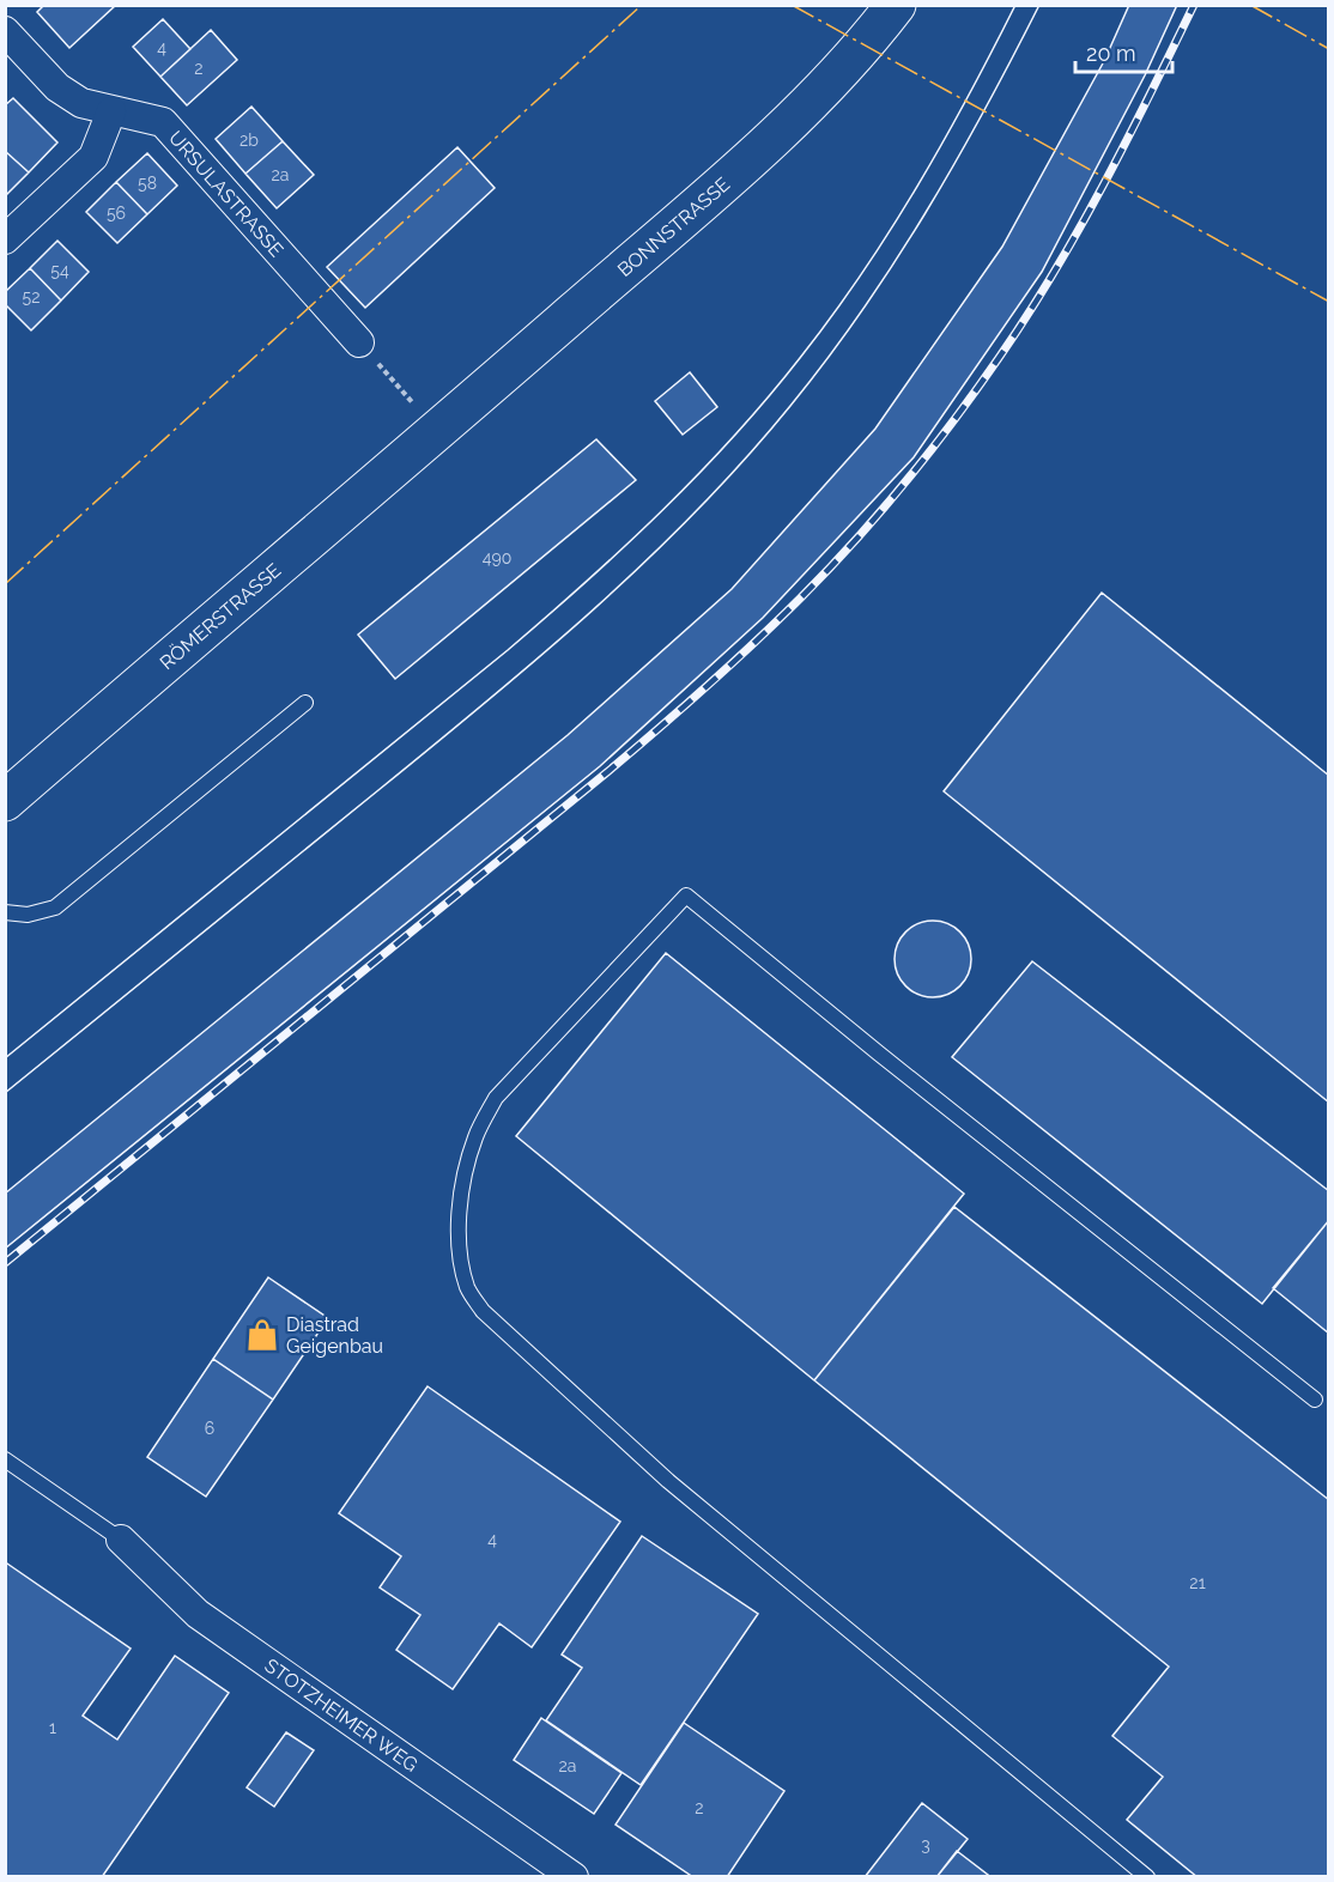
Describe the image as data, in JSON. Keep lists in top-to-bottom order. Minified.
{"streets":{"main road":["BONNSTRASSE","RÖMERSTRASSE"],"street":["URSULASTRASSE","STOTZHEIMER WEG"]},"crossings":[["BONNSTRASSE","RÖMERSTRASSE"]],"places":{"shop":["Diastrad Geigenbau"]},"house_numbers":["4","2","2b","2a","58","56","54","52","490","6","4","21","1","2a","2","3"],"scale_bar":"20 m"}
